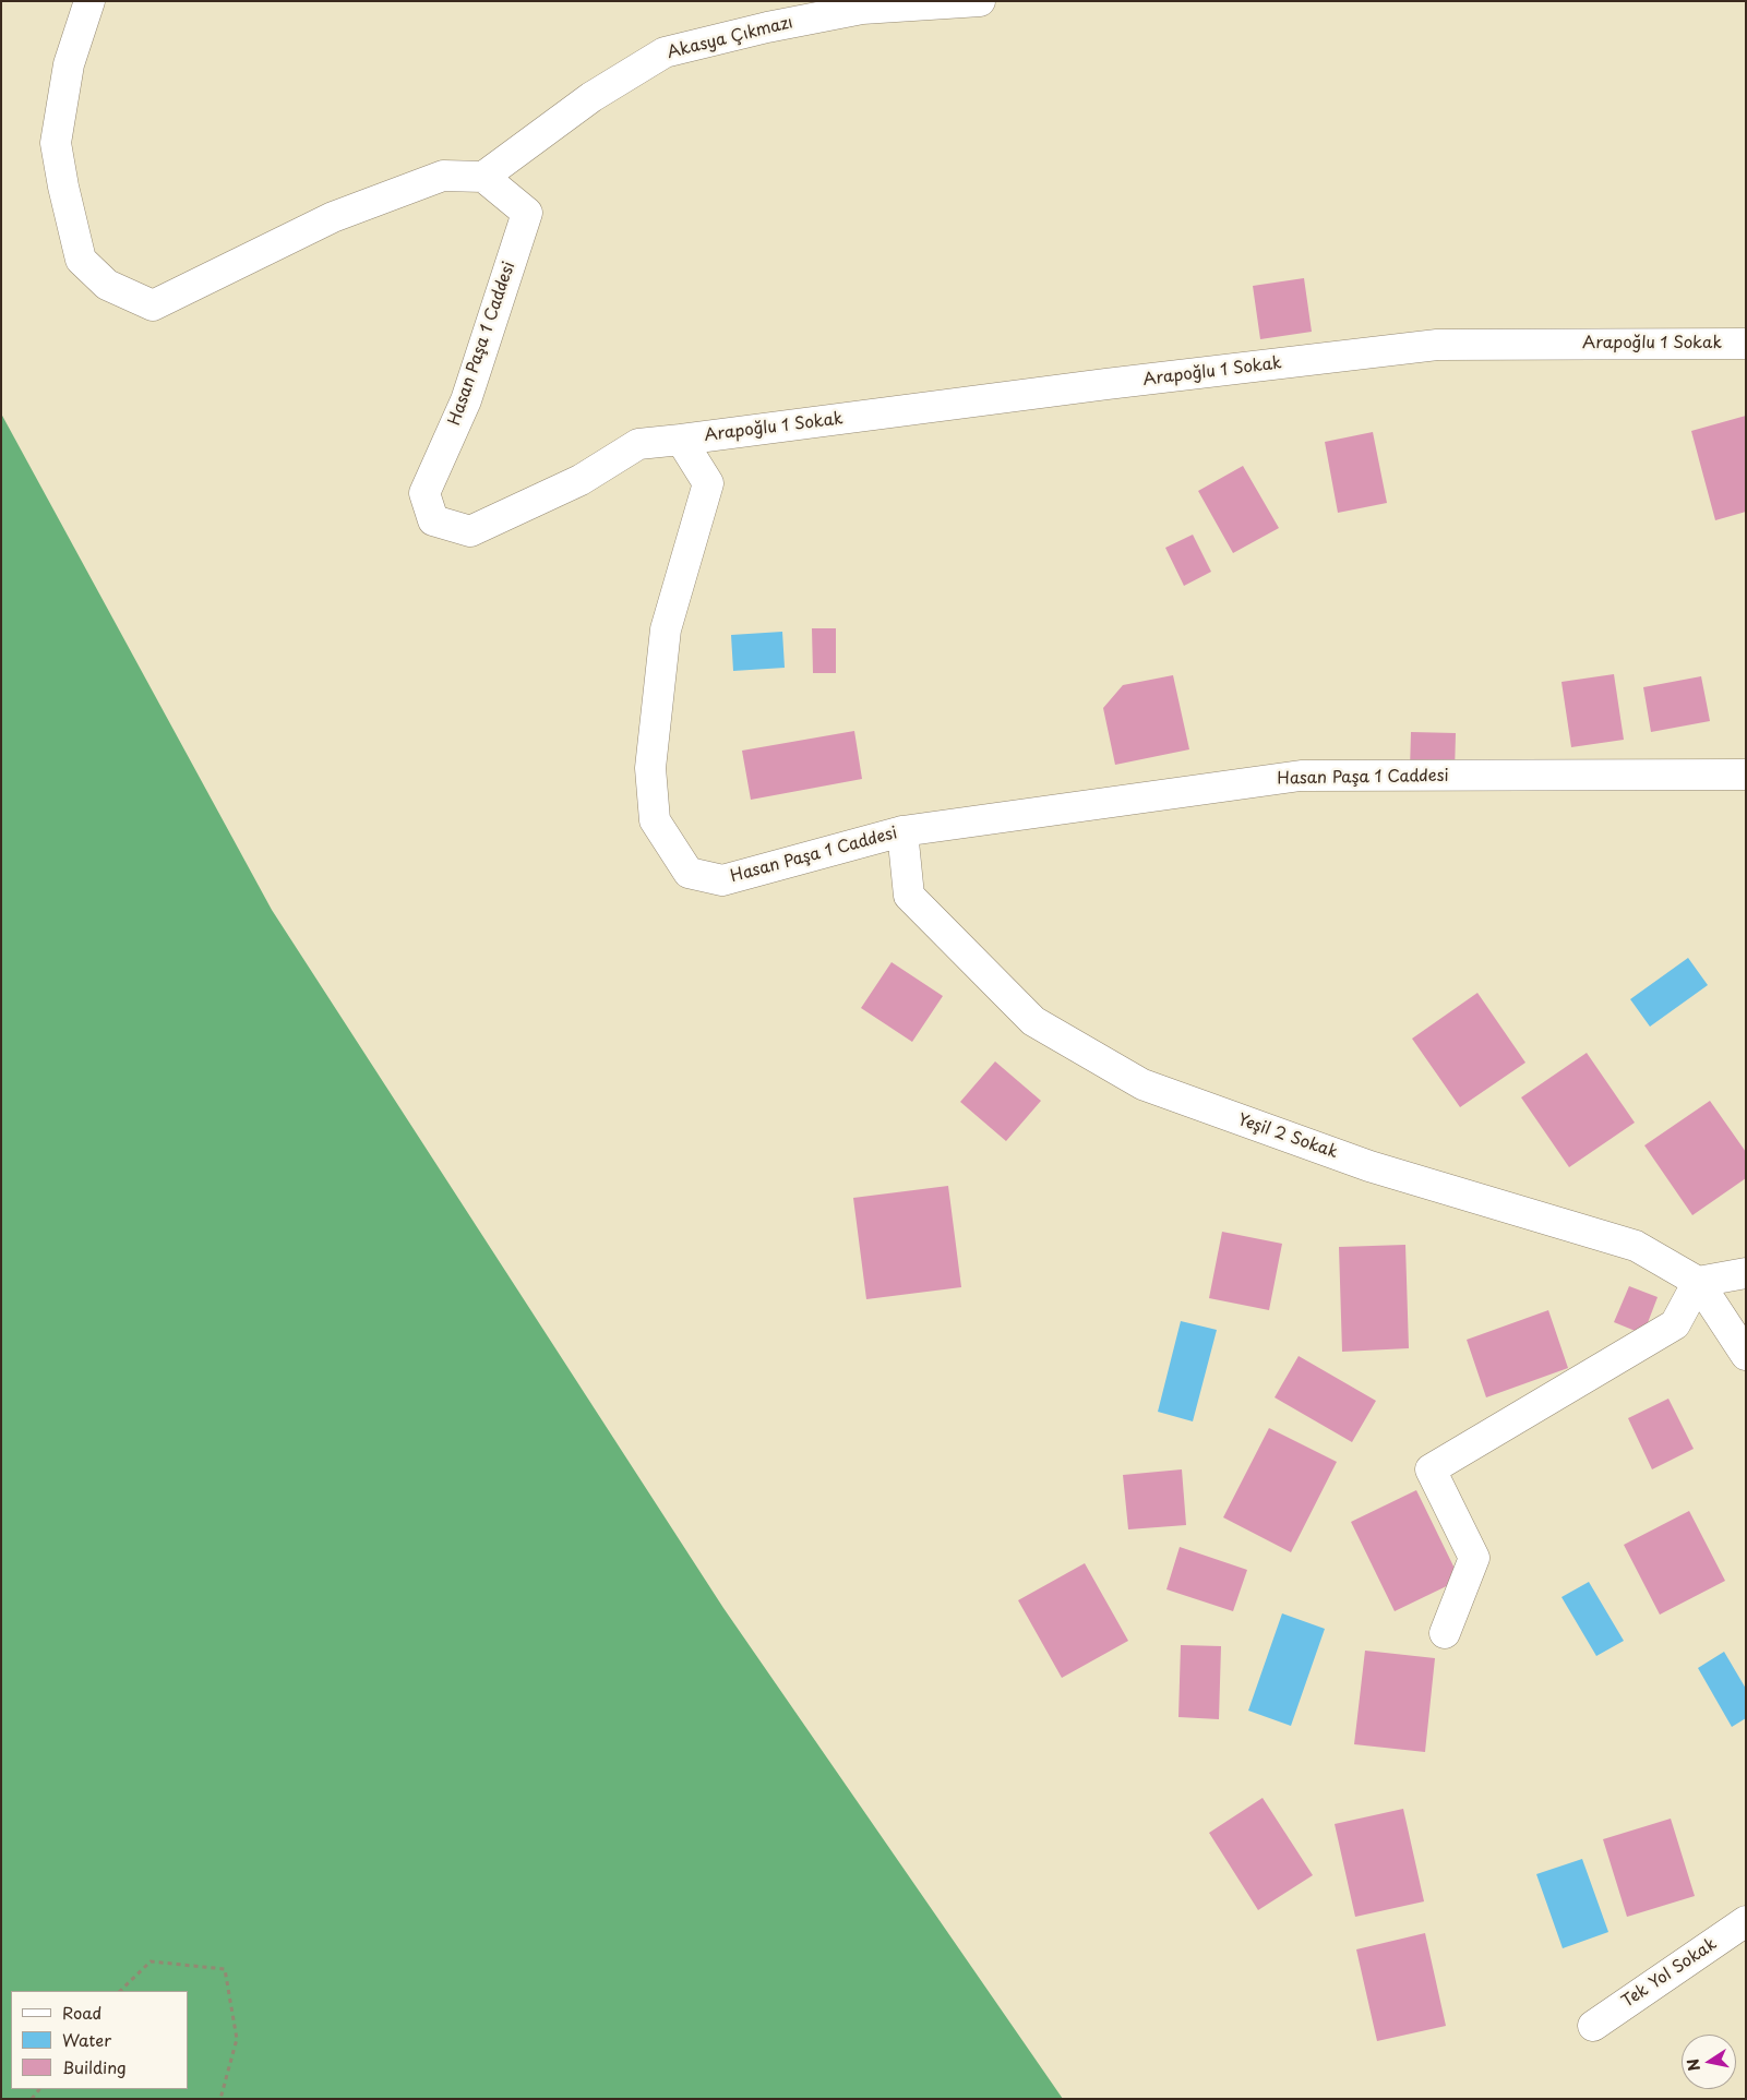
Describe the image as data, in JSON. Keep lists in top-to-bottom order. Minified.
{"streets":{"street":["Akasya Çıkmazı","Hasan Paşa 1 Caddesi","Arapoğlu 1 Sokak","Yeşil 2 Sokak","Tek Yol Sokak"]},"crossings":[["Akasya Çıkmazı","Hasan Paşa 1 Caddesi"],["Hasan Paşa 1 Caddesi","Arapoğlu 1 Sokak"],["Hasan Paşa 1 Caddesi","Yeşil 2 Sokak"]],"legend":["Road","Water","Building"],"north":"left"}
